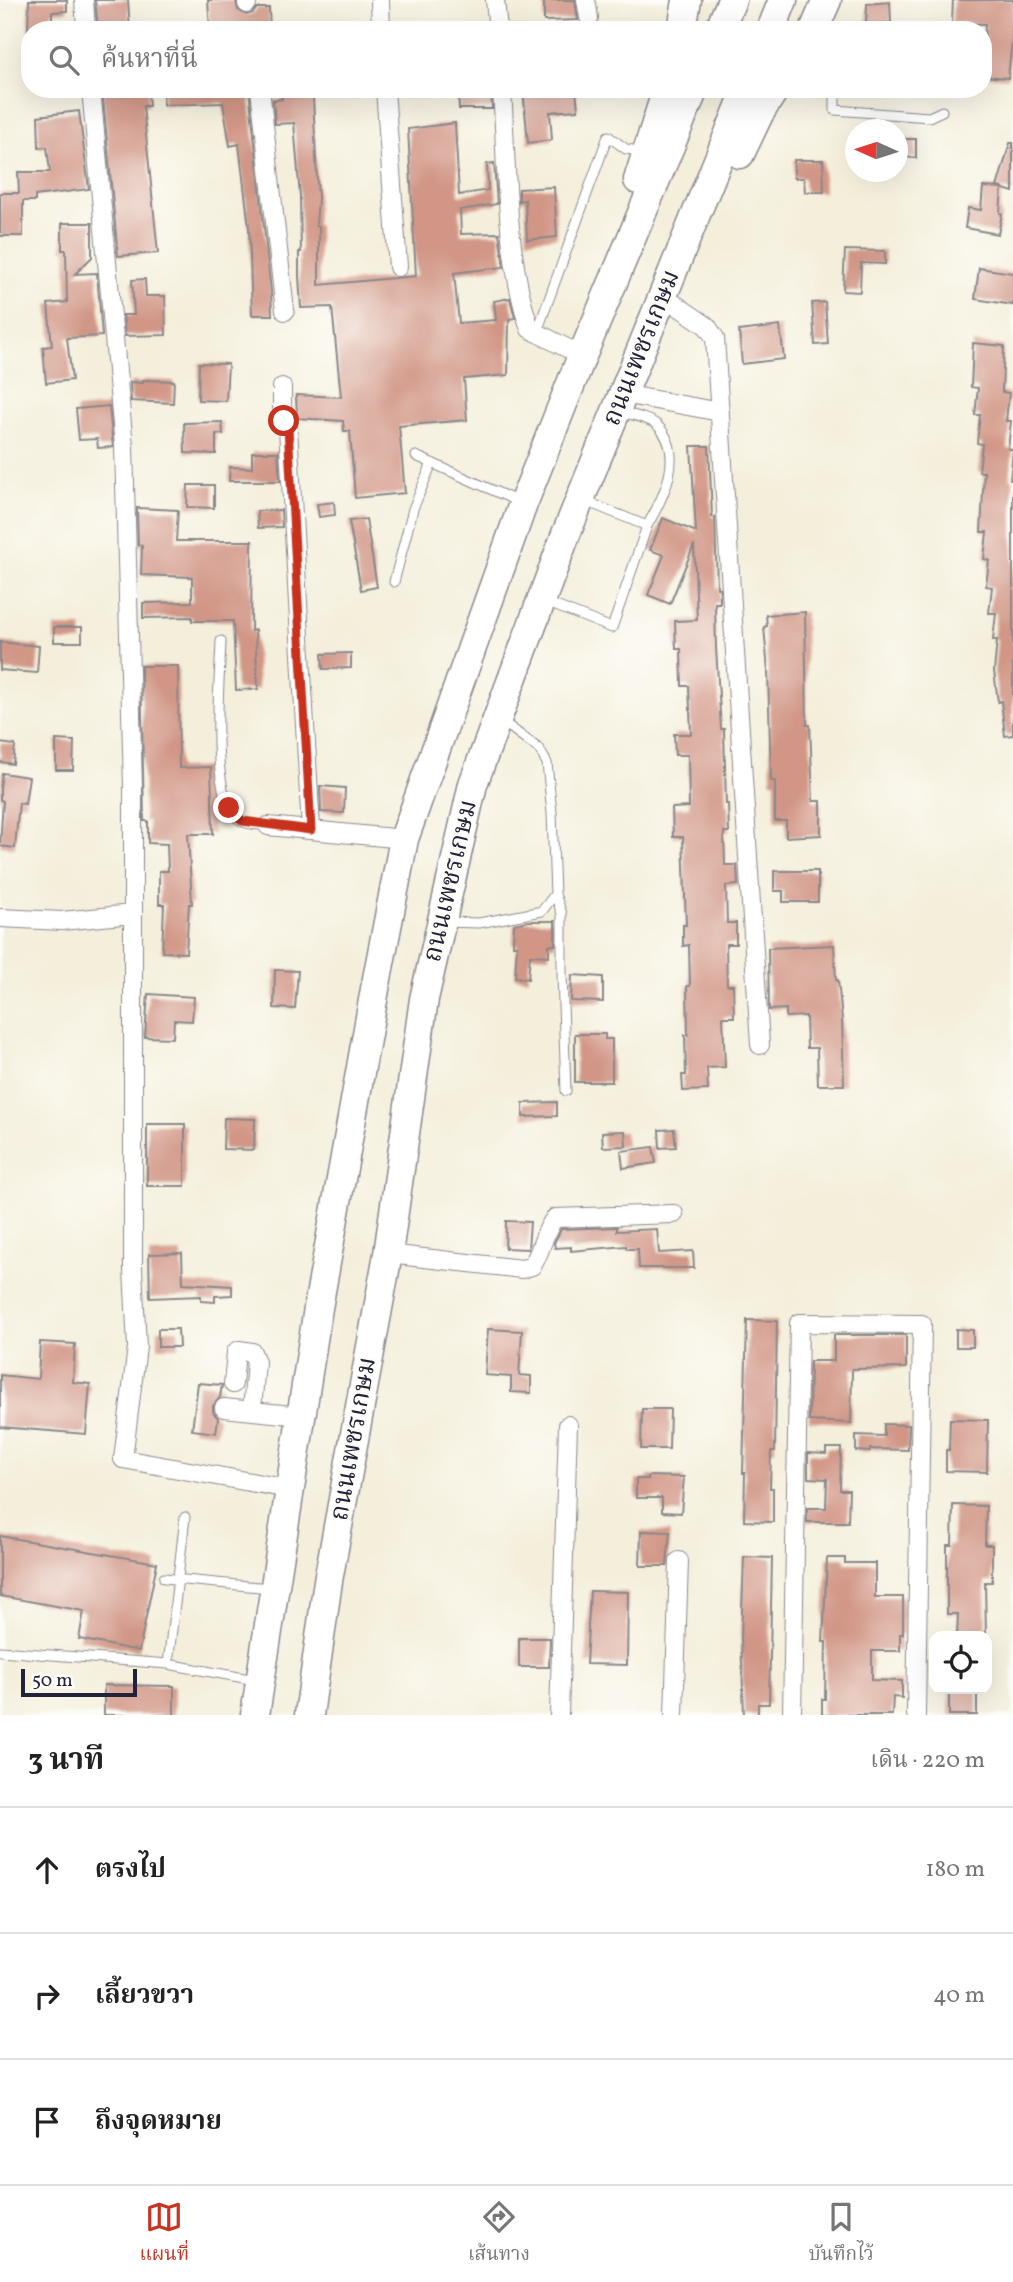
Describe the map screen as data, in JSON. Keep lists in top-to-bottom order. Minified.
{"streets":{"highway":["ถนนเพชรเกษม"]},"scale_bar":"50 m","north":"left","page":{"search":"ค้นหาที่นี่","scale":"50 m","heading":["3 นาที","เดิน · 220 m"],"list":[["ตรงไป","180 m"],["เลี้ยวขวา","40 m"],"ถึงจุดหมาย"],"nav":["แผนที่","เส้นทาง","บันทึกไว้"]}}
